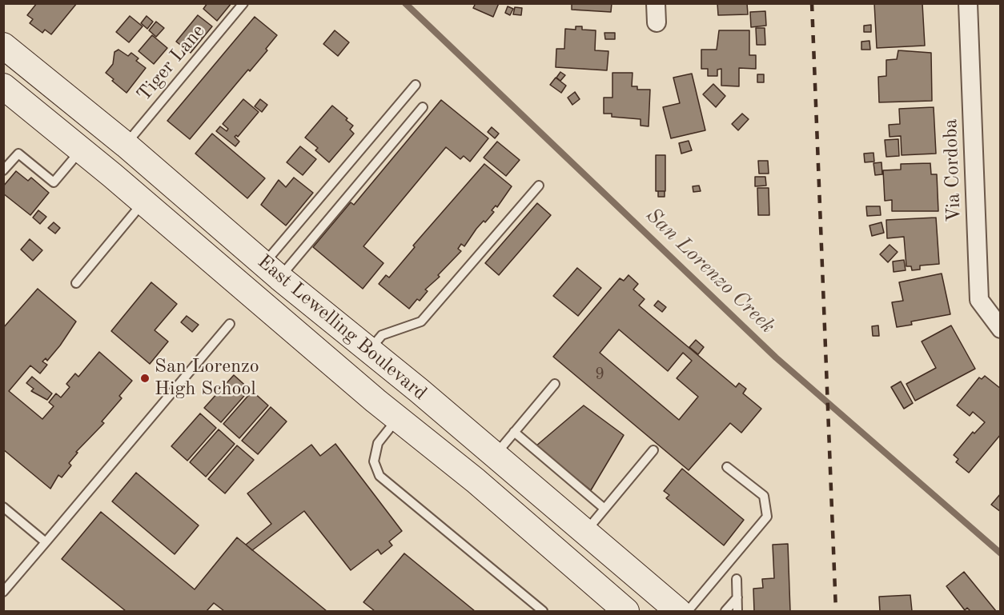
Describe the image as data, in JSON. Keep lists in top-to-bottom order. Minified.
{"streets":{"main road":["East Lewelling Boulevard"],"street":["Via Cordoba"],"lane":["Tiger Lane"]},"crossings":[["Tiger Lane","East Lewelling Boulevard"]],"water":["San Lorenzo Creek"],"places":["San Lorenzo High School"],"house_numbers":["9"]}
